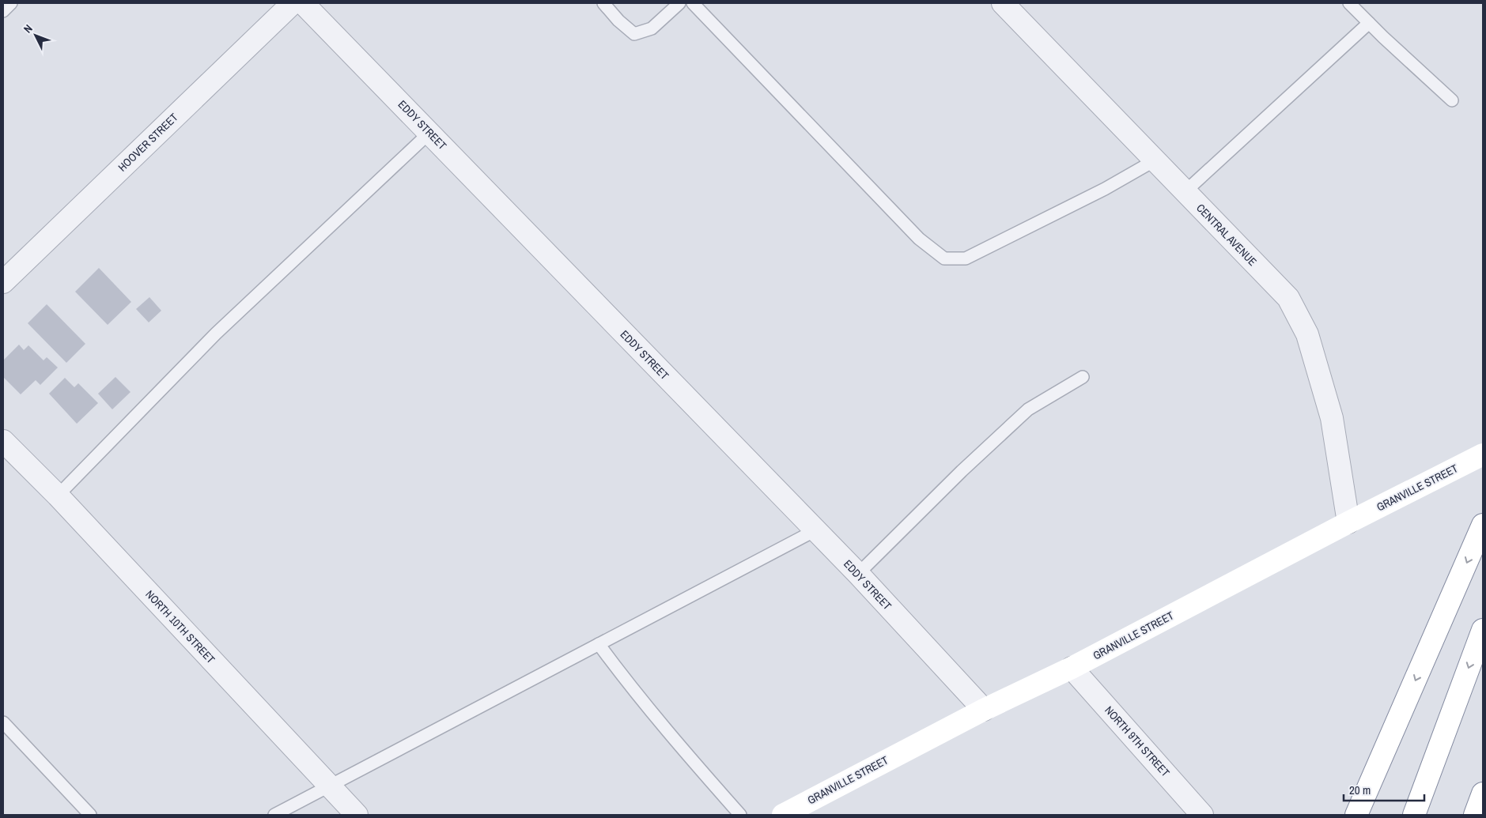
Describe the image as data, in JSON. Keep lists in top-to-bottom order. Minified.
{"streets":{"main road":["GRANVILLE STREET"],"street":["EDDY STREET","HOOVER STREET","CENTRAL AVENUE","NORTH 10TH STREET","NORTH 9TH STREET"]},"crossings":[["EDDY STREET","GRANVILLE STREET"],["CENTRAL AVENUE","GRANVILLE STREET"],["GRANVILLE STREET","NORTH 9TH STREET"]],"scale_bar":"20 m","north":"top left"}
